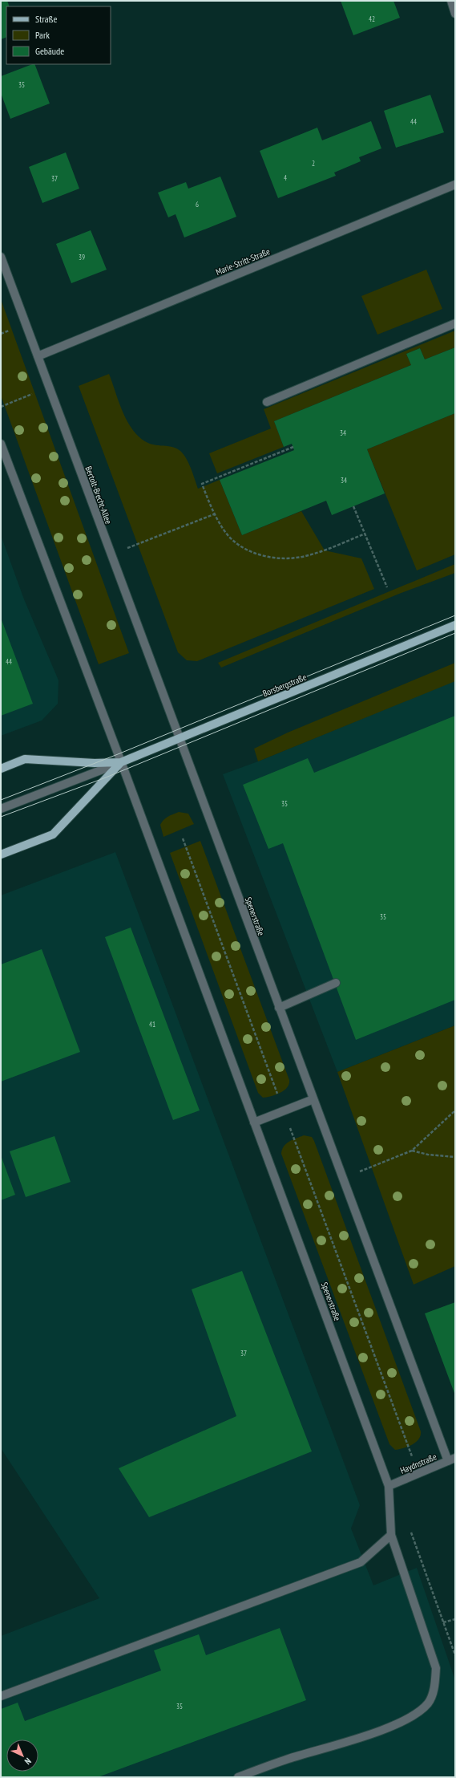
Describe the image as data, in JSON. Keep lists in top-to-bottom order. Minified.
{"streets":{"main road":["Borsbergstraße"],"street":["Marie-Stritt-Straße","Bertolt-Brecht-Allee","Spenerstraße","Haydnstraße"]},"crossings":[["Marie-Stritt-Straße","Bertolt-Brecht-Allee"],["Bertolt-Brecht-Allee","Borsbergstraße"],["Bertolt-Brecht-Allee","Spenerstraße"],["Borsbergstraße","Spenerstraße"],["Spenerstraße","Haydnstraße"]],"house_numbers":["42","35","44","2","4","37","6","39","34","34","44","35","35","41","37","35"],"legend":["Straße","Park","Gebäude"],"north":"bottom right"}
